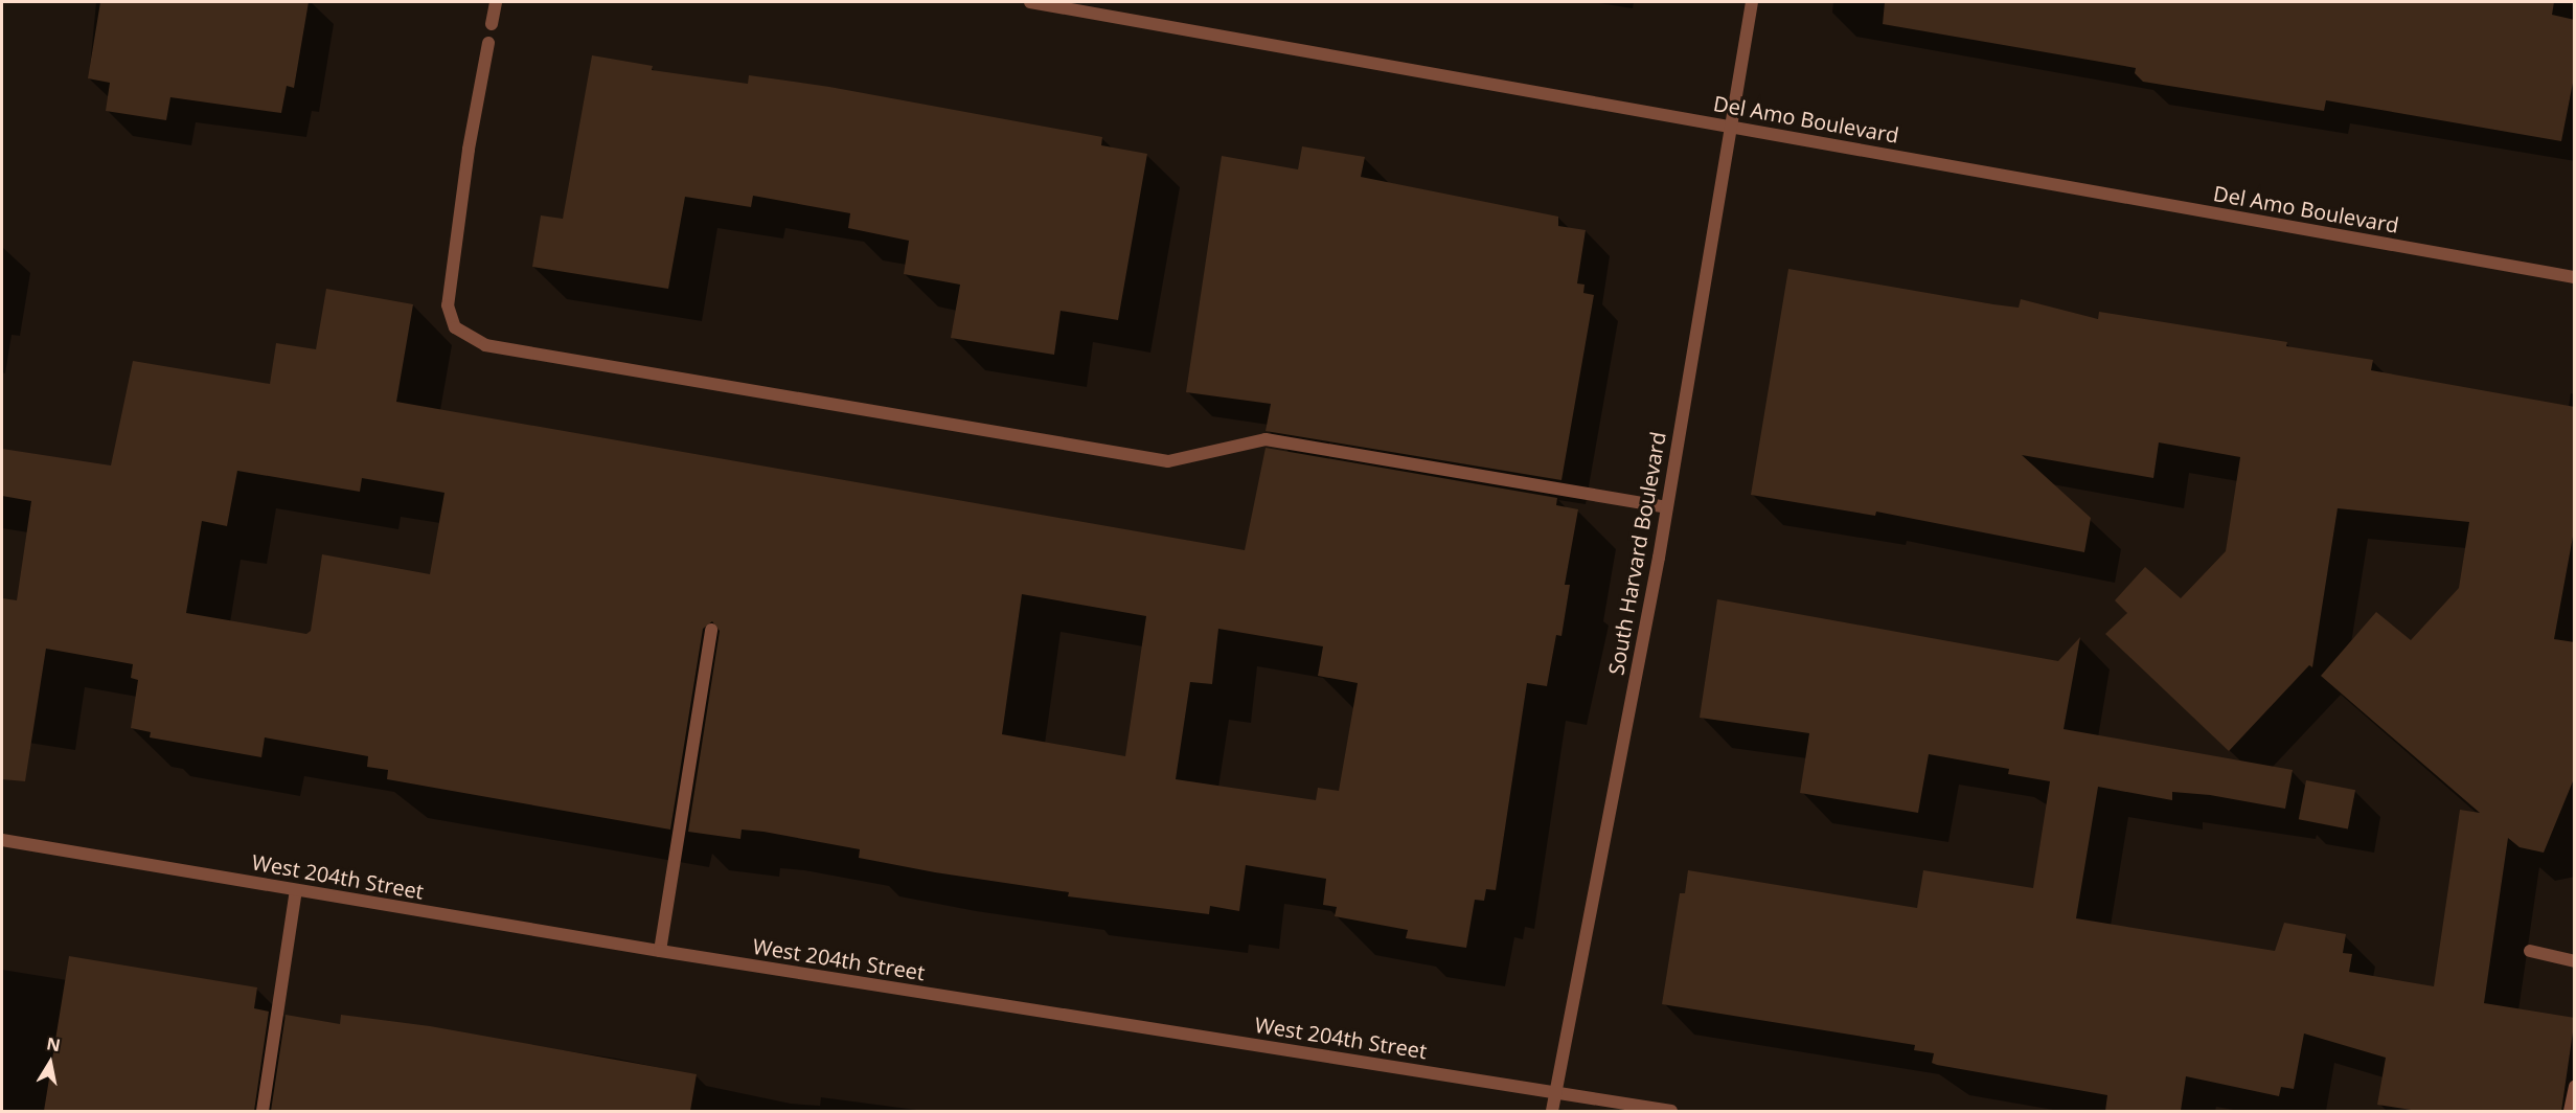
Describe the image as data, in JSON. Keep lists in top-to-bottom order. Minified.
{"streets":{"street":["Del Amo Boulevard","South Harvard Boulevard","West 204th Street"]},"crossings":[["Del Amo Boulevard","South Harvard Boulevard"],["South Harvard Boulevard","West 204th Street"]],"north":"top"}
